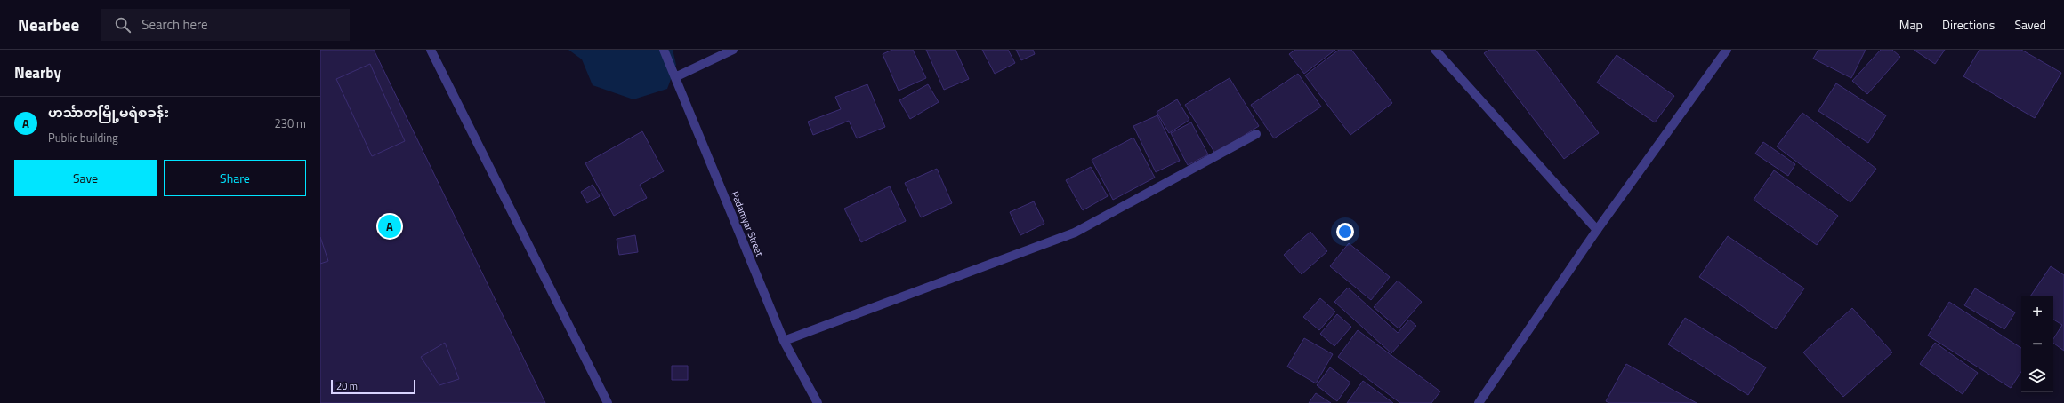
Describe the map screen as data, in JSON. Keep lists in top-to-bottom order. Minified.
{"streets":{"street":["Padamyar Street"]},"scale_bar":"20 m","page":{"header":"Nearbee","search":"Search here","nav":["Map","Directions","Saved"],"heading":"Nearby","list":[{"mark":"A","name":"ဟင်္သာတမြို့မရဲစခန်း","note":"Public building","value":"230 m"}],"buttons":["Save","Share"],"pins":"A","map_buttons":["+","−"],"scale":"20 m"}}
